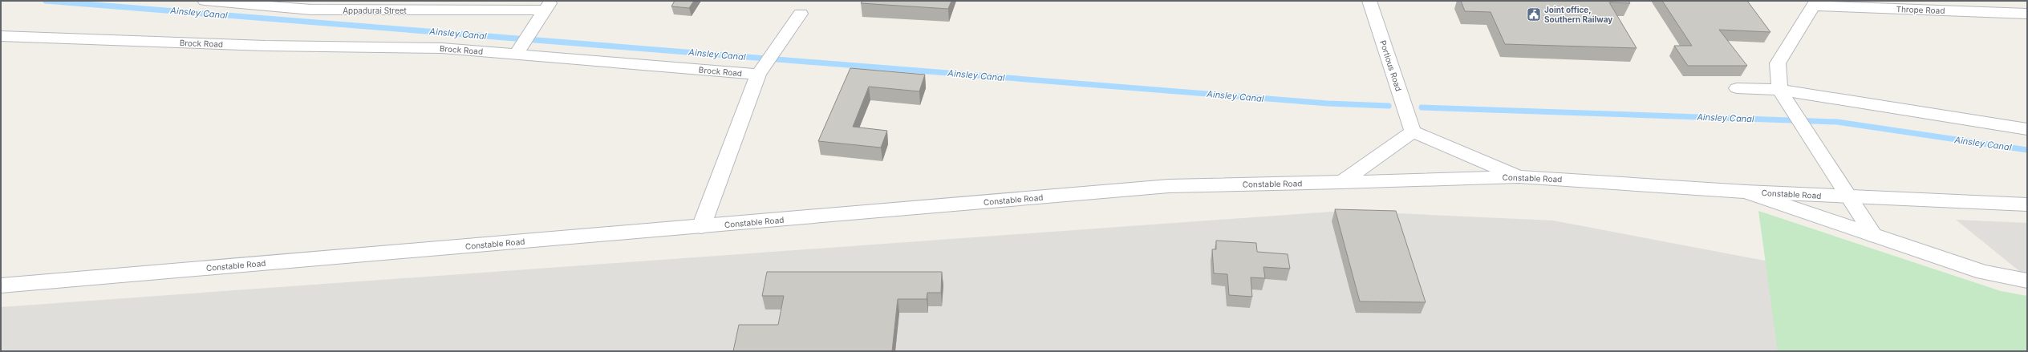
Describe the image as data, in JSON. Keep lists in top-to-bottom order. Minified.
{"streets":{"street":["Thrope Road","Appadurai Street","Brock Road","Portious Road","Constable Road"]},"water":["Ainsley Canal"],"places":{"public building":["Joint office, Southern Railway"]}}
